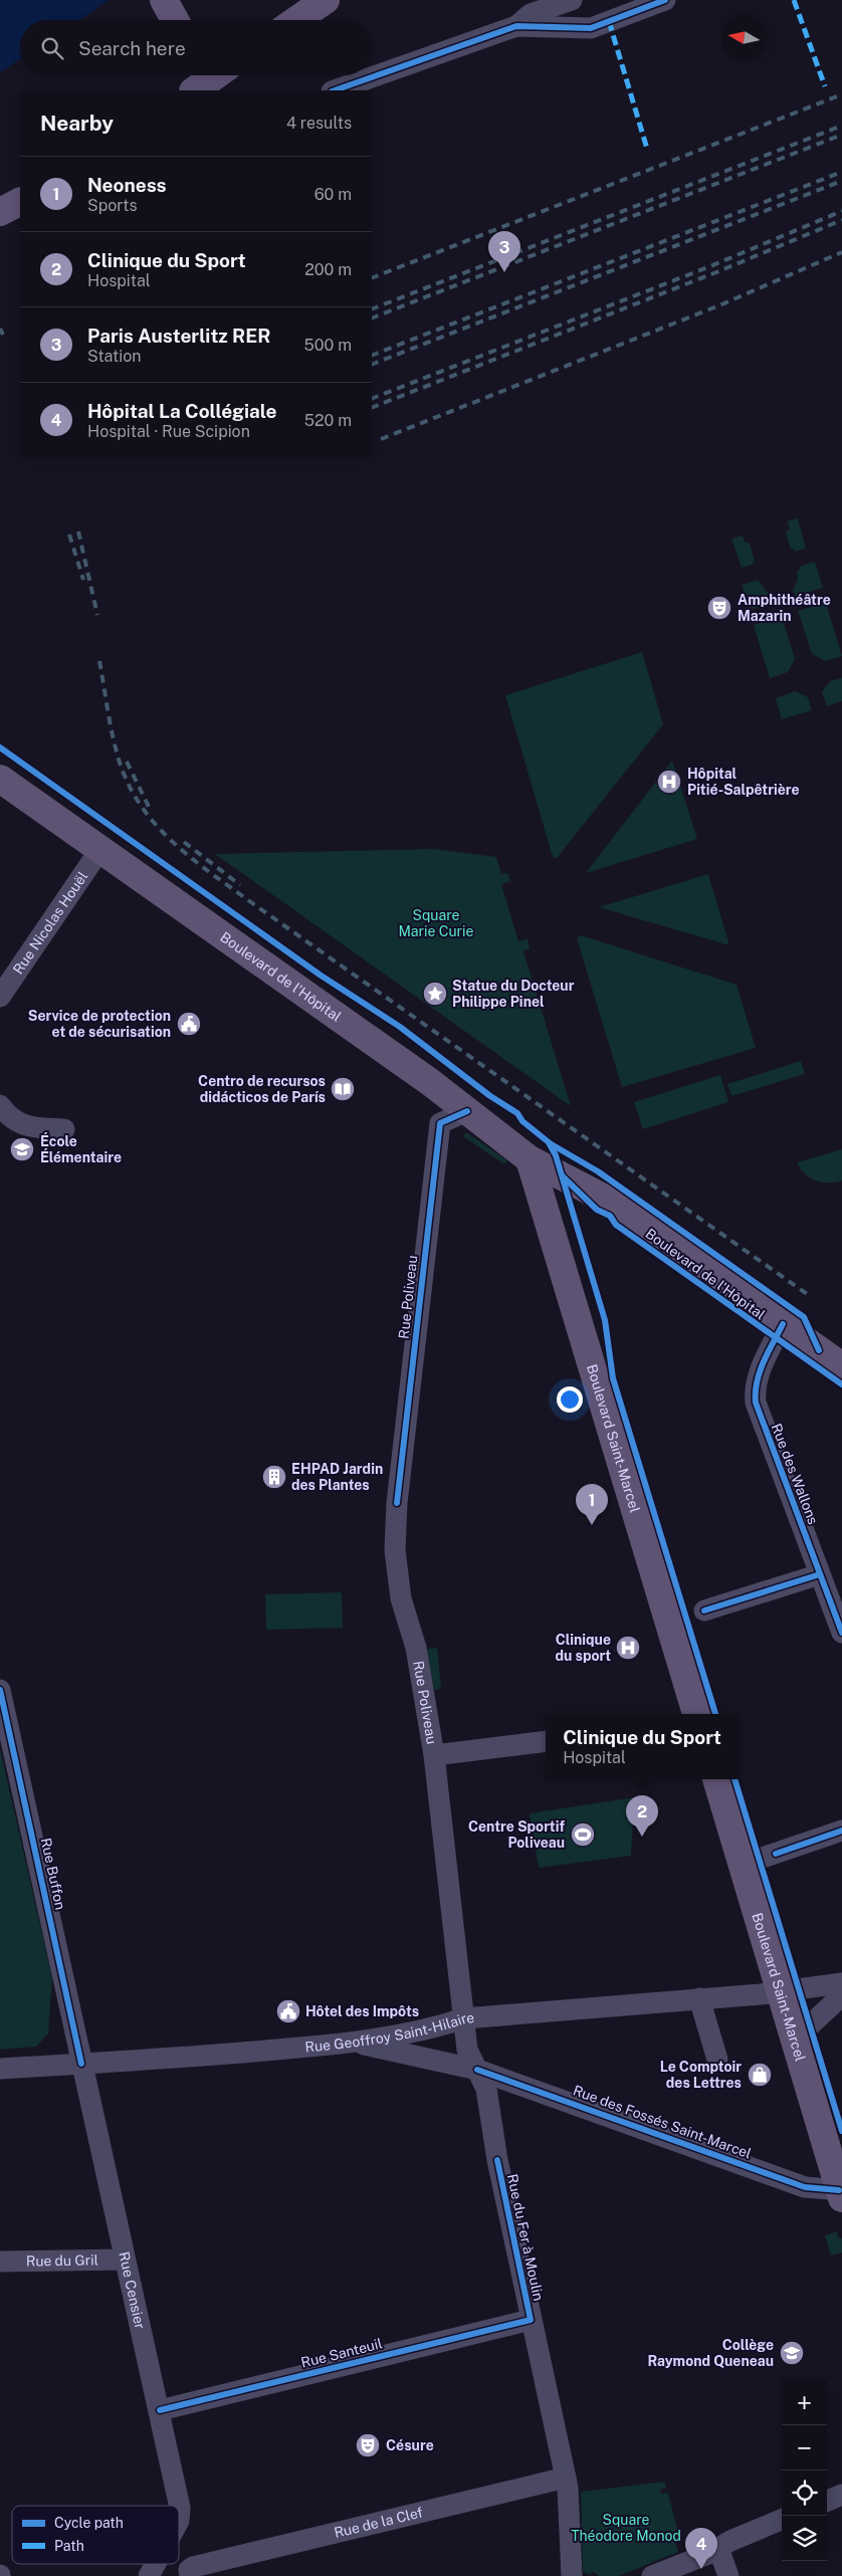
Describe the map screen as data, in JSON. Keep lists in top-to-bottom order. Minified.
{"streets":{"main road":["Boulevard de l'Hôpital","Boulevard Saint-Marcel"],"street":["Rue Nicolas Houël","Rue Poliveau","Rue des Wallons","Rue Buffon","Rue Geoffroy Saint-Hilaire","Rue des Fossés Saint-Marcel","Rue du Fer à Moulin","Rue du Gril","Rue Censier","Rue Santeuil","Rue de la Clef"]},"crossings":[["Rue Nicolas Houël","Boulevard de l'Hôpital"],["Boulevard de l'Hôpital","Rue Poliveau"],["Boulevard de l'Hôpital","Boulevard Saint-Marcel"],["Boulevard de l'Hôpital","Rue des Wallons"],["Rue Poliveau","Rue Geoffroy Saint-Hilaire"],["Rue Poliveau","Rue des Fossés Saint-Marcel"],["Rue Poliveau","Rue du Fer à Moulin"],["Boulevard Saint-Marcel","Rue Geoffroy Saint-Hilaire"],["Boulevard Saint-Marcel","Rue des Fossés Saint-Marcel"],["Rue Buffon","Rue Geoffroy Saint-Hilaire"],["Rue Buffon","Rue Censier"],["Rue Geoffroy Saint-Hilaire","Rue des Fossés Saint-Marcel"],["Rue Geoffroy Saint-Hilaire","Rue Censier"],["Rue des Fossés Saint-Marcel","Rue du Fer à Moulin"],["Rue du Fer à Moulin","Rue Santeuil"],["Rue du Fer à Moulin","Rue de la Clef"],["Rue du Gril","Rue Censier"],["Rue Censier","Rue Santeuil"]],"parks":["Square Marie Curie","Square Théodore Monod"],"places":{"theatre":["Amphithéâtre Mazarin","Césure"],"hospital":["Hôpital Pitié-Salpêtrière","Clinique du sport"],"place":["Statue du Docteur Philippe Pinel"],"public building":["Service de protection et de sécurisation","Hôtel des Impôts"],"library":["Centro de recursos didácticos de París"],"school or university":["École Élémentaire","Collège Raymond Queneau"],"building":["EHPAD Jardin des Plantes"],"sports":["Centre Sportif Poliveau"],"shop":["Le Comptoir des Lettres"]},"legend":["Cycle path","Path"],"north":"left","page":{"search":"Search here","heading":["Nearby","4 results"],"list":[{"mark":"1","name":"Neoness","note":"Sports","value":"60 m"},{"mark":"2","name":"Clinique du Sport","note":"Hospital","value":"200 m"},{"mark":"3","name":"Paris Austerlitz RER","note":"Station","value":"500 m"},{"mark":"4","name":"Hôpital La Collégiale","note":"Hospital · Rue Scipion","value":"520 m"}],"pins":["3","1","2","4"],"popup":["Clinique du Sport","Hospital"],"map_buttons":["+","−"]}}
